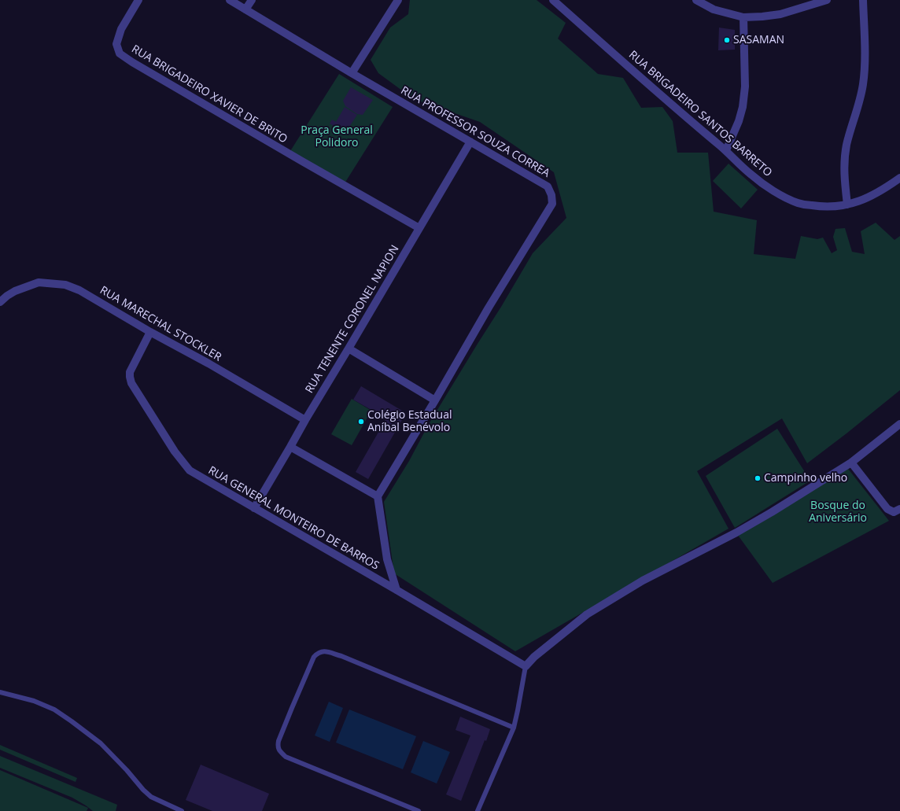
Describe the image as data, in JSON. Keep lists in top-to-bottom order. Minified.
{"streets":{"street":["RUA BRIGADEIRO XAVIER DE BRITO","RUA BRIGADEIRO SANTOS BARRETO","RUA PROFESSOR SOUZA CORREA","RUA TENENTE CORONEL NAPION","RUA MARECHAL STOCKLER","RUA GENERAL MONTEIRO DE BARROS"]},"crossings":[["RUA BRIGADEIRO XAVIER DE BRITO","RUA TENENTE CORONEL NAPION"],["RUA PROFESSOR SOUZA CORREA","RUA TENENTE CORONEL NAPION"],["RUA TENENTE CORONEL NAPION","RUA MARECHAL STOCKLER"],["RUA TENENTE CORONEL NAPION","RUA GENERAL MONTEIRO DE BARROS"],["RUA MARECHAL STOCKLER","RUA GENERAL MONTEIRO DE BARROS"]],"parks":["Praça General Polidoro","Bosque do Aniversário"],"places":["SASAMAN","Colégio Estadual Aníbal Benévolo","Campinho velho"]}
